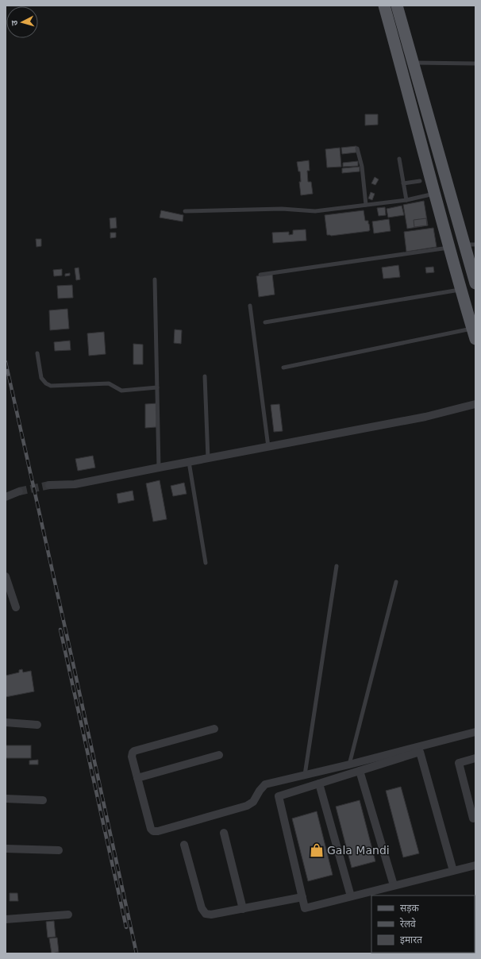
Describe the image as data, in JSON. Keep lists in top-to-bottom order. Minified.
{"places":{"shop":["Gala Mandi"]},"legend":["सड़क","रेलवे","इमारत"],"north":"left"}
